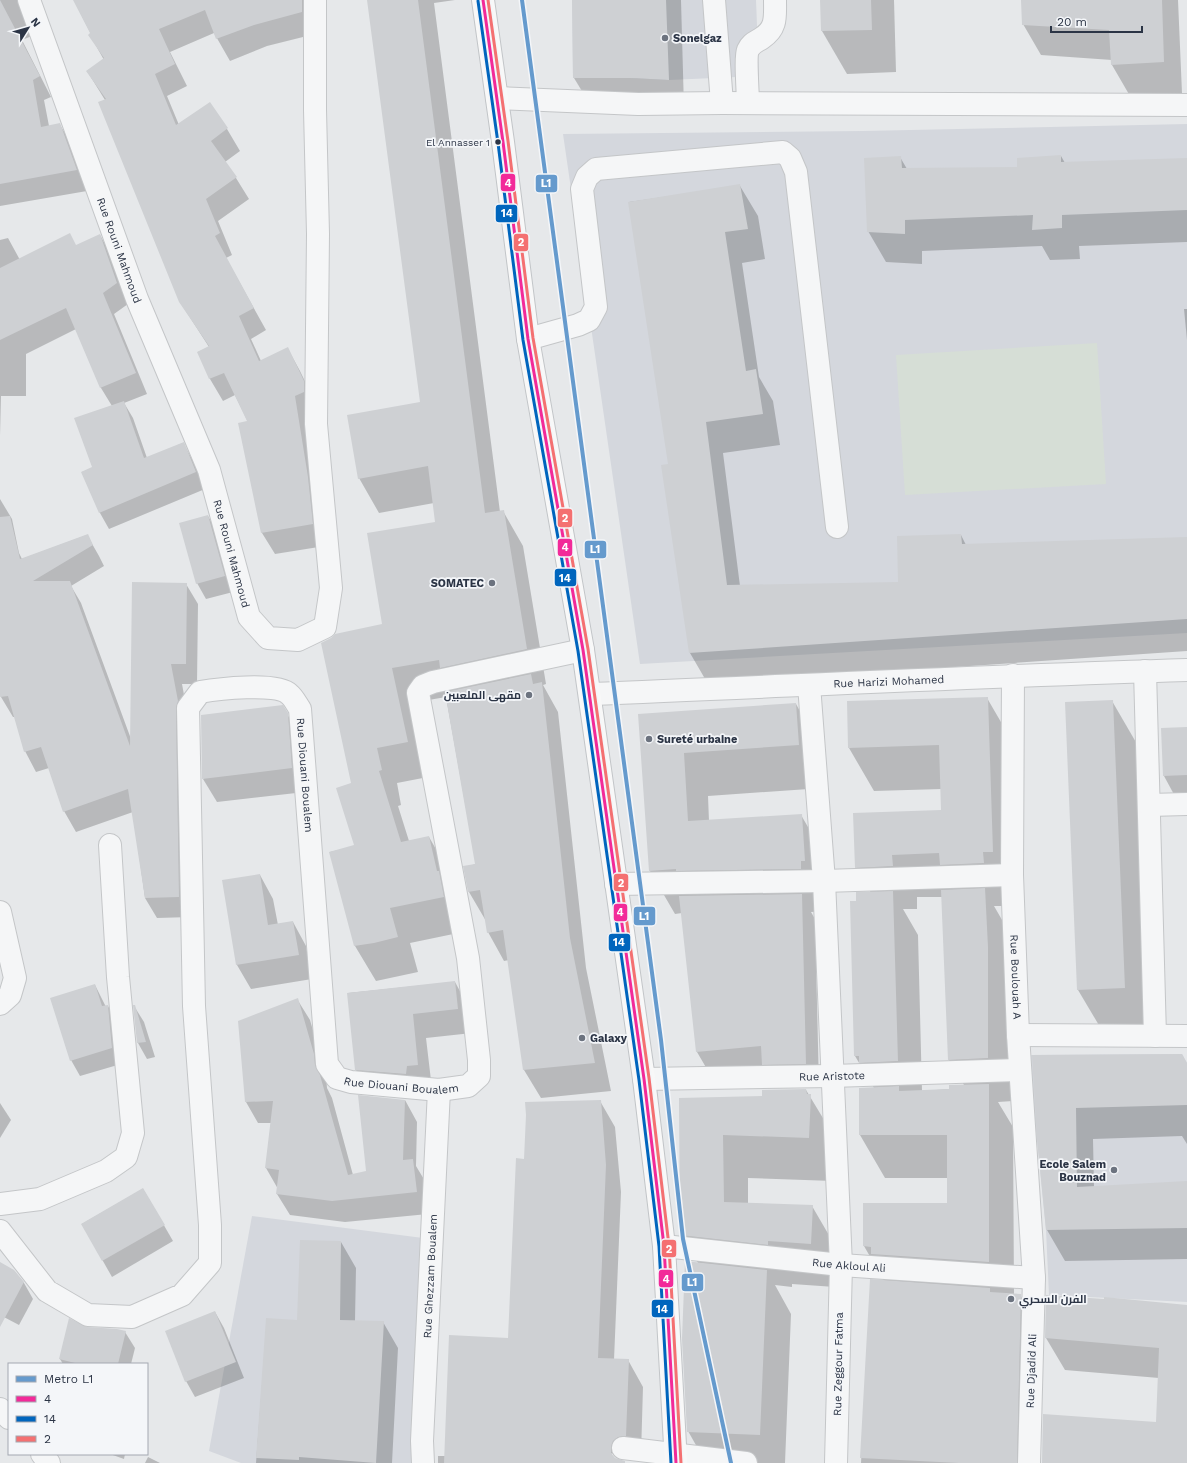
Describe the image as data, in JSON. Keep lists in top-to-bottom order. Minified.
{"streets":{"street":["Rue Rouni Mahmoud","Rue Harizi Mohamed","Rue Diouani Boualem","Rue Boulouah A","Rue Aristote","Rue Akloul Ali","Rue Ghezzam Boualem","Rue Zeggour Fatma","Rue Djadid Ali"]},"crossings":[["Rue Harizi Mohamed","Rue Boulouah A"],["Rue Harizi Mohamed","Rue Zeggour Fatma"],["Rue Diouani Boualem","Rue Ghezzam Boualem"],["Rue Boulouah A","Rue Aristote"],["Rue Boulouah A","Rue Akloul Ali"],["Rue Boulouah A","Rue Djadid Ali"],["Rue Aristote","Rue Zeggour Fatma"],["Rue Akloul Ali","Rue Zeggour Fatma"],["Rue Akloul Ali","Rue Djadid Ali"]],"places":["Sonelgaz","El Annasser 1","SOMATEC","مقهى الملعبين","Sureté urbaine","Galaxy","Ecole Salem Bouznad","الفرن السحري"],"lines":["metro line L1","transit line 4","transit line 2","transit line 14"],"legend":["Metro L1","4","14","2"],"scale_bar":"20 m","north":"top right"}
